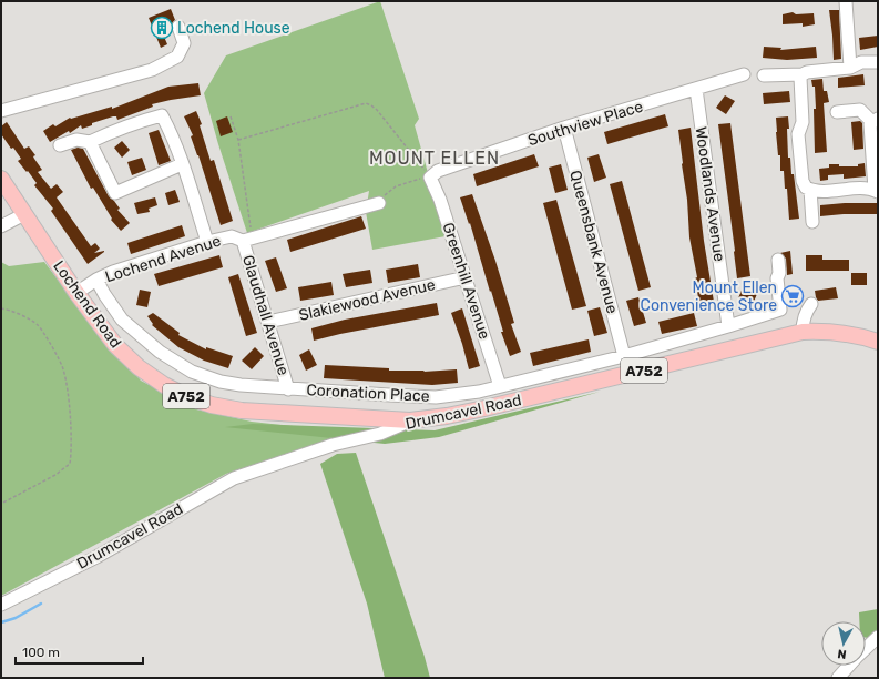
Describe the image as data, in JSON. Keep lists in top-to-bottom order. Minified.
{"streets":{"main road":["Lochend Road","A752","Drumcavel Road"],"street":["Southview Place","Woodlands Avenue","Queensbank Avenue","Lochend Avenue","Greenhill Avenue","Slakiewood Avenue","Glaudhall Avenue","Coronation Place"]},"crossings":[["Southview Place","Woodlands Avenue"],["Southview Place","Queensbank Avenue"],["Southview Place","Greenhill Avenue"],["Woodlands Avenue","Coronation Place"],["Queensbank Avenue","Coronation Place"],["Lochend Avenue","Lochend Road"],["Lochend Avenue","Glaudhall Avenue"],["Lochend Avenue","Coronation Place"],["Greenhill Avenue","Slakiewood Avenue"],["Greenhill Avenue","Coronation Place"],["Slakiewood Avenue","Glaudhall Avenue"],["Lochend Road","Drumcavel Road"],["Glaudhall Avenue","Coronation Place"]],"districts":["MOUNT ELLEN"],"places":{"building":["Lochend House"],"supermarket":["Mount Ellen Convenience Store"]},"scale_bar":"100 m","north":"bottom"}
